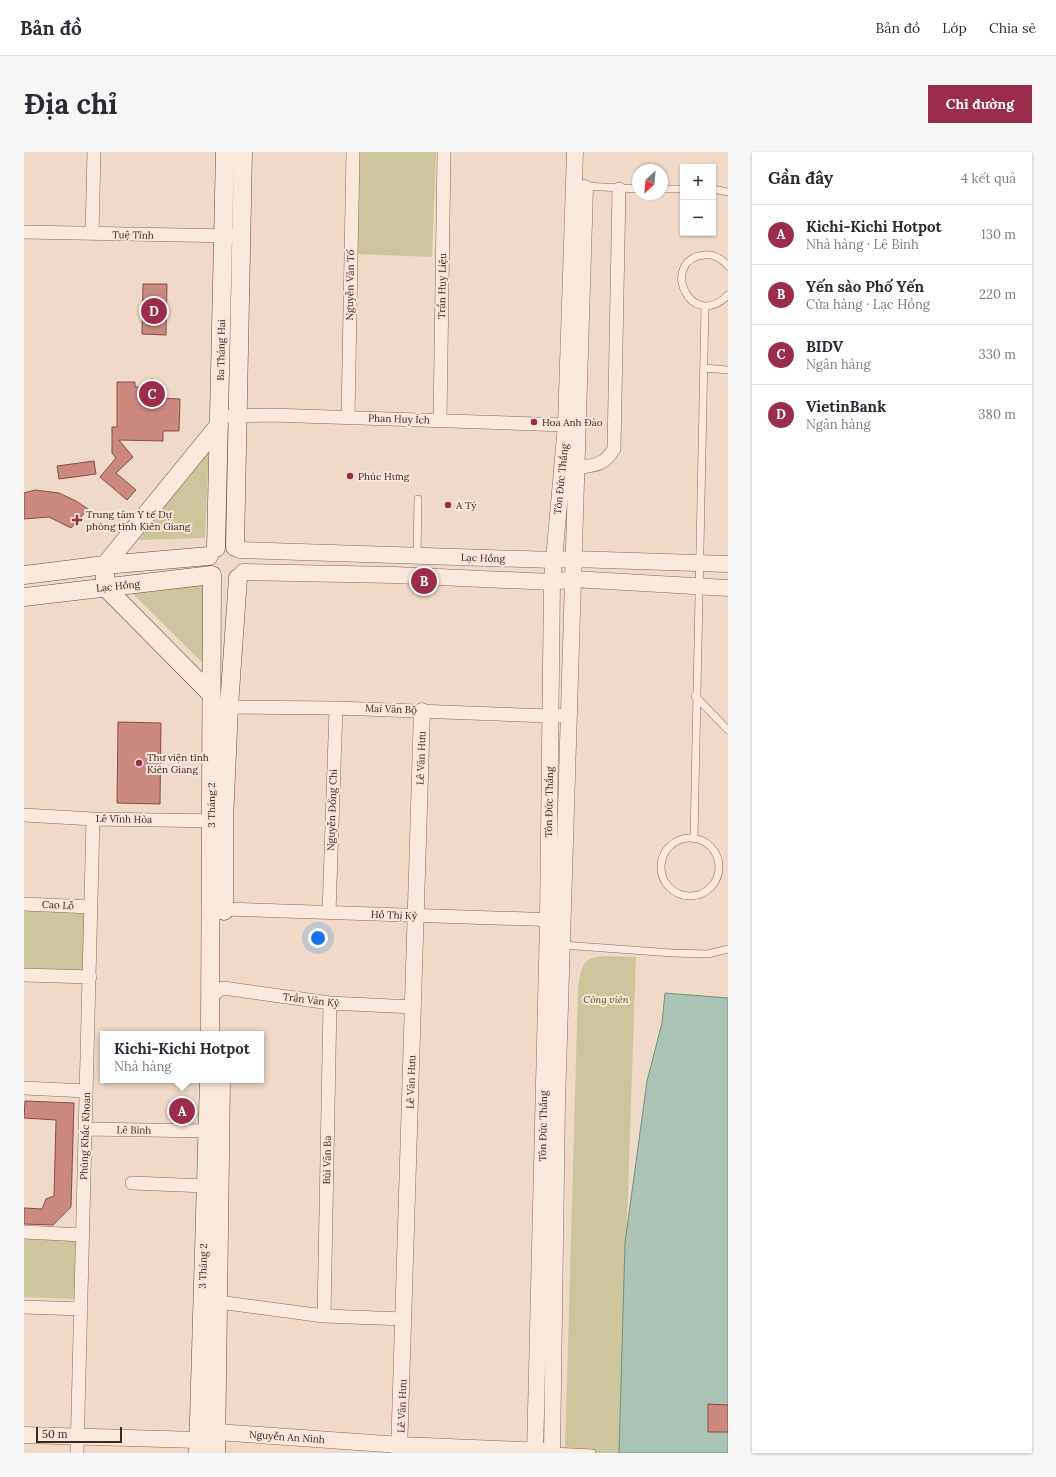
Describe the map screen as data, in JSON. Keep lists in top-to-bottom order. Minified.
{"streets":{"main road":["Ba Tháng Hai","Lạc Hồng","3 Tháng 2"],"street":["Tuệ Tĩnh","Nguyễn Văn Tố","Trần Huy Liệu","Phan Huy Ích","Tôn Đức Thắng","Mai Văn Bộ","Lê Văn Hưu","Nguyễn Đổng Chi","Lê Vĩnh Hòa","Cao Lỗ","Hồ Thị Kỷ","Trần Văn Kỷ","Lê Bình","Phùng Khắc Khoan","Bùi Văn Ba","Nguyễn An Ninh"]},"crossings":[["Tuệ Tĩnh","Ba Tháng Hai"],["Nguyễn Văn Tố","Phan Huy Ích"],["Trần Huy Liệu","Phan Huy Ích"],["Ba Tháng Hai","Phan Huy Ích"],["Ba Tháng Hai","Lạc Hồng"],["Ba Tháng Hai","3 Tháng 2"],["Phan Huy Ích","Tôn Đức Thắng"],["Tôn Đức Thắng","Lạc Hồng"],["Tôn Đức Thắng","Mai Văn Bộ"],["Tôn Đức Thắng","Hồ Thị Kỷ"],["Tôn Đức Thắng","Nguyễn An Ninh"],["Lạc Hồng","3 Tháng 2"],["Mai Văn Bộ","Lê Văn Hưu"],["Mai Văn Bộ","3 Tháng 2"],["Mai Văn Bộ","Nguyễn Đổng Chi"],["Lê Văn Hưu","Hồ Thị Kỷ"],["Lê Văn Hưu","Trần Văn Kỷ"],["Lê Văn Hưu","Nguyễn An Ninh"],["3 Tháng 2","Lê Vĩnh Hòa"],["3 Tháng 2","Hồ Thị Kỷ"],["3 Tháng 2","Trần Văn Kỷ"],["3 Tháng 2","Lê Bình"],["3 Tháng 2","Nguyễn An Ninh"],["Nguyễn Đổng Chi","Hồ Thị Kỷ"],["Lê Vĩnh Hòa","Phùng Khắc Khoan"],["Cao Lỗ","Phùng Khắc Khoan"],["Trần Văn Kỷ","Bùi Văn Ba"],["Lê Bình","Phùng Khắc Khoan"],["Phùng Khắc Khoan","Nguyễn An Ninh"]],"parks":["Công viên"],"places":{"other":["Hoa Anh Đào","Phúc Hưng","A Tý","Thư viện tỉnh Kiên Giang"],"health":["Trung tâm Y tế Dự phòng tỉnh Kiên Giang"]},"scale_bar":"50 m","north":"bottom left","page":{"header":"Bản đồ","nav":["Bản đồ","Lớp","Chia sẻ"],"buttons":"Chỉ đường","title":"Địa chỉ","heading":["Gần đây","4 kết quả"],"map_buttons":["+","−"],"list":[{"mark":"A","name":"Kichi-Kichi Hotpot","note":"Nhà hàng · Lê Bình","value":"130 m"},{"mark":"B","name":"Yến sào Phố Yến","note":"Cửa hàng · Lạc Hồng","value":"220 m"},{"mark":"C","name":"BIDV","note":"Ngân hàng","value":"330 m"},{"mark":"D","name":"VietinBank","note":"Ngân hàng","value":"380 m"}],"pins":["D","C","B","A"],"popup":["Kichi-Kichi Hotpot","Nhà hàng"],"scale":"50 m"}}
